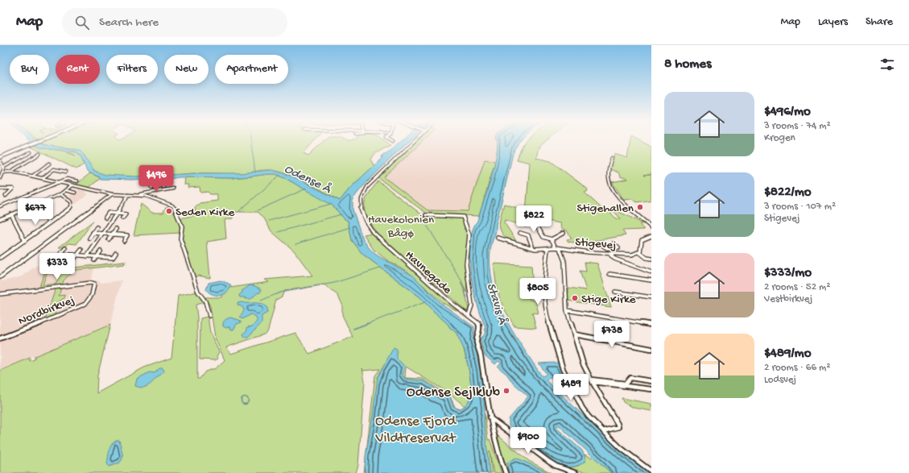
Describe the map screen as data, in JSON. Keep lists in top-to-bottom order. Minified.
{"streets":{"street":["Stigevej","Havnegade","Nordbirkvej"]},"water":["Odense Å","Stavis Å"],"parks":["Havekolonien Bågø","Odense Fjord Vildtreservat"],"places":["Stigehallen","Seden Kirke","Stige Kirke","Odense Sejlklub"],"page":{"header":"Map","search":"Search here","nav":["Map","Layers","Share"],"heading":"8 homes","chip":["Buy","Rent","Filters","New","Apartment"],"list":[{"name":"$496/mo","note":"3 rooms · 74 m² · Krogen"},{"name":"$822/mo","note":"3 rooms · 107 m² · Stigevej"},{"name":"$333/mo","note":"2 rooms · 52 m² · Vestbirkvej"},{"name":"$489/mo","note":"2 rooms · 66 m² · Lodsvej"}],"price":["$496","$677","$822","$333","$805","$738","$489","$900"]}}
